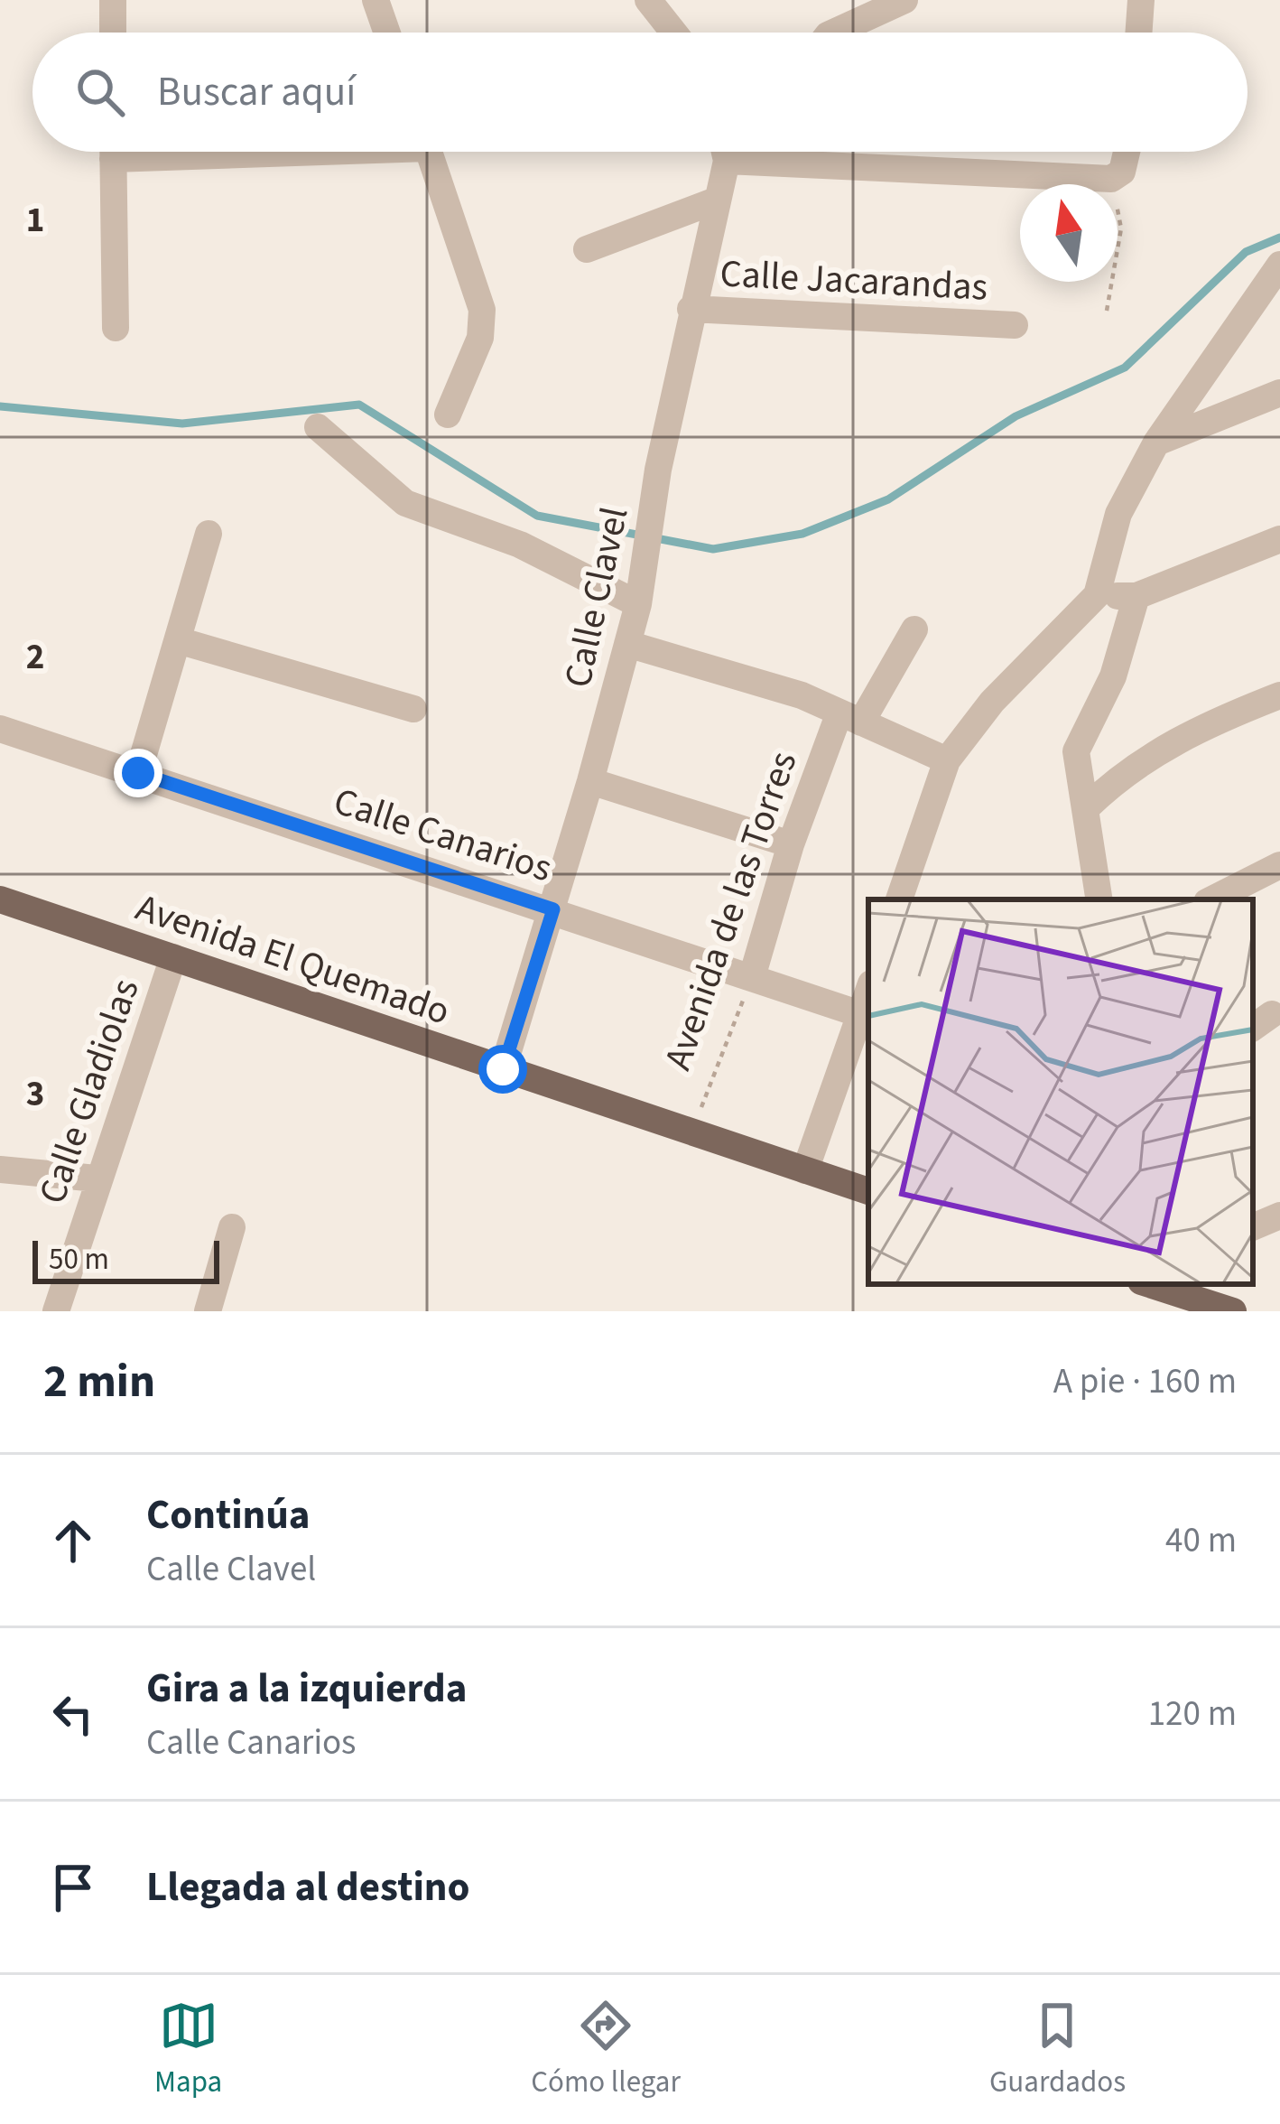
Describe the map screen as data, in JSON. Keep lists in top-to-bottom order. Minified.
{"streets":{"main road":["Avenida El Quemado"],"street":["Calle Jacarandas","Calle Clavel","Calle Canarios","Avenida de las Torres","Calle Gladiolas"]},"crossings":[["Calle Jacarandas","Calle Clavel"],["Calle Clavel","Calle Canarios"],["Calle Clavel","Avenida El Quemado"],["Calle Canarios","Avenida de las Torres"],["Avenida de las Torres","Avenida El Quemado"],["Avenida El Quemado","Calle Gladiolas"]],"scale_bar":"50 m","north":"top","page":{"search":"Buscar aquí","scale":"50 m","heading":["2 min","A pie · 160 m"],"list":[["Continúa","Calle Clavel","40 m"],["Gira a la izquierda","Calle Canarios","120 m"],"Llegada al destino"],"nav":["Mapa","Cómo llegar","Guardados"]},"grid":{"rows":["1","2","3"]}}
